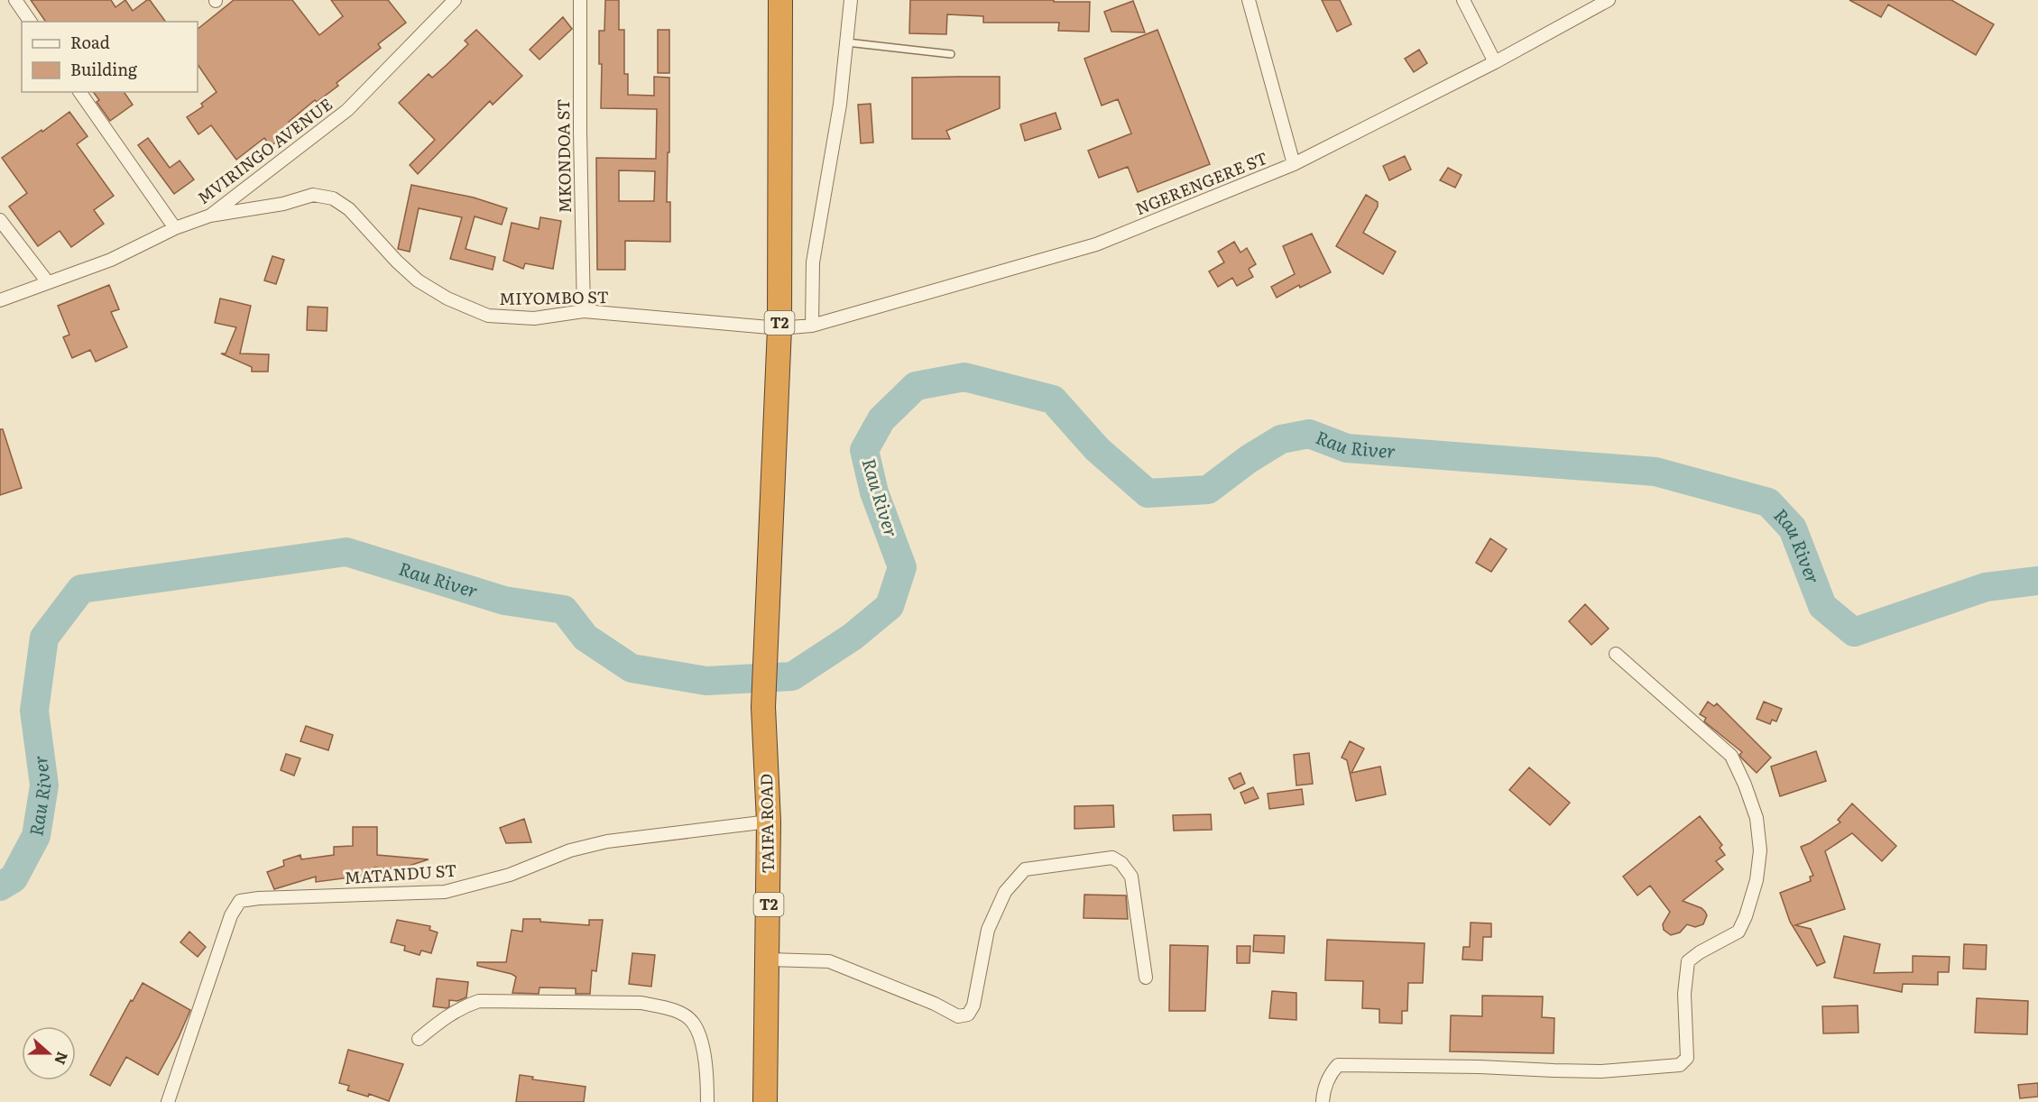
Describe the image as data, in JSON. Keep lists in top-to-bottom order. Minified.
{"streets":{"highway":["T2","TAIFA ROAD"],"street":["MVIRINGO AVENUE","MKONDOA ST","NGERENGERE ST","MIYOMBO ST","MATANDU ST"]},"crossings":[["MVIRINGO AVENUE","MIYOMBO ST"],["MKONDOA ST","MIYOMBO ST"],["NGERENGERE ST","MIYOMBO ST"],["NGERENGERE ST","T2"],["NGERENGERE ST","TAIFA ROAD"],["MIYOMBO ST","T2"],["MIYOMBO ST","TAIFA ROAD"],["T2","TAIFA ROAD"],["TAIFA ROAD","MATANDU ST"]],"water":["Rau River"],"legend":["Road","Building"],"north":"right"}
